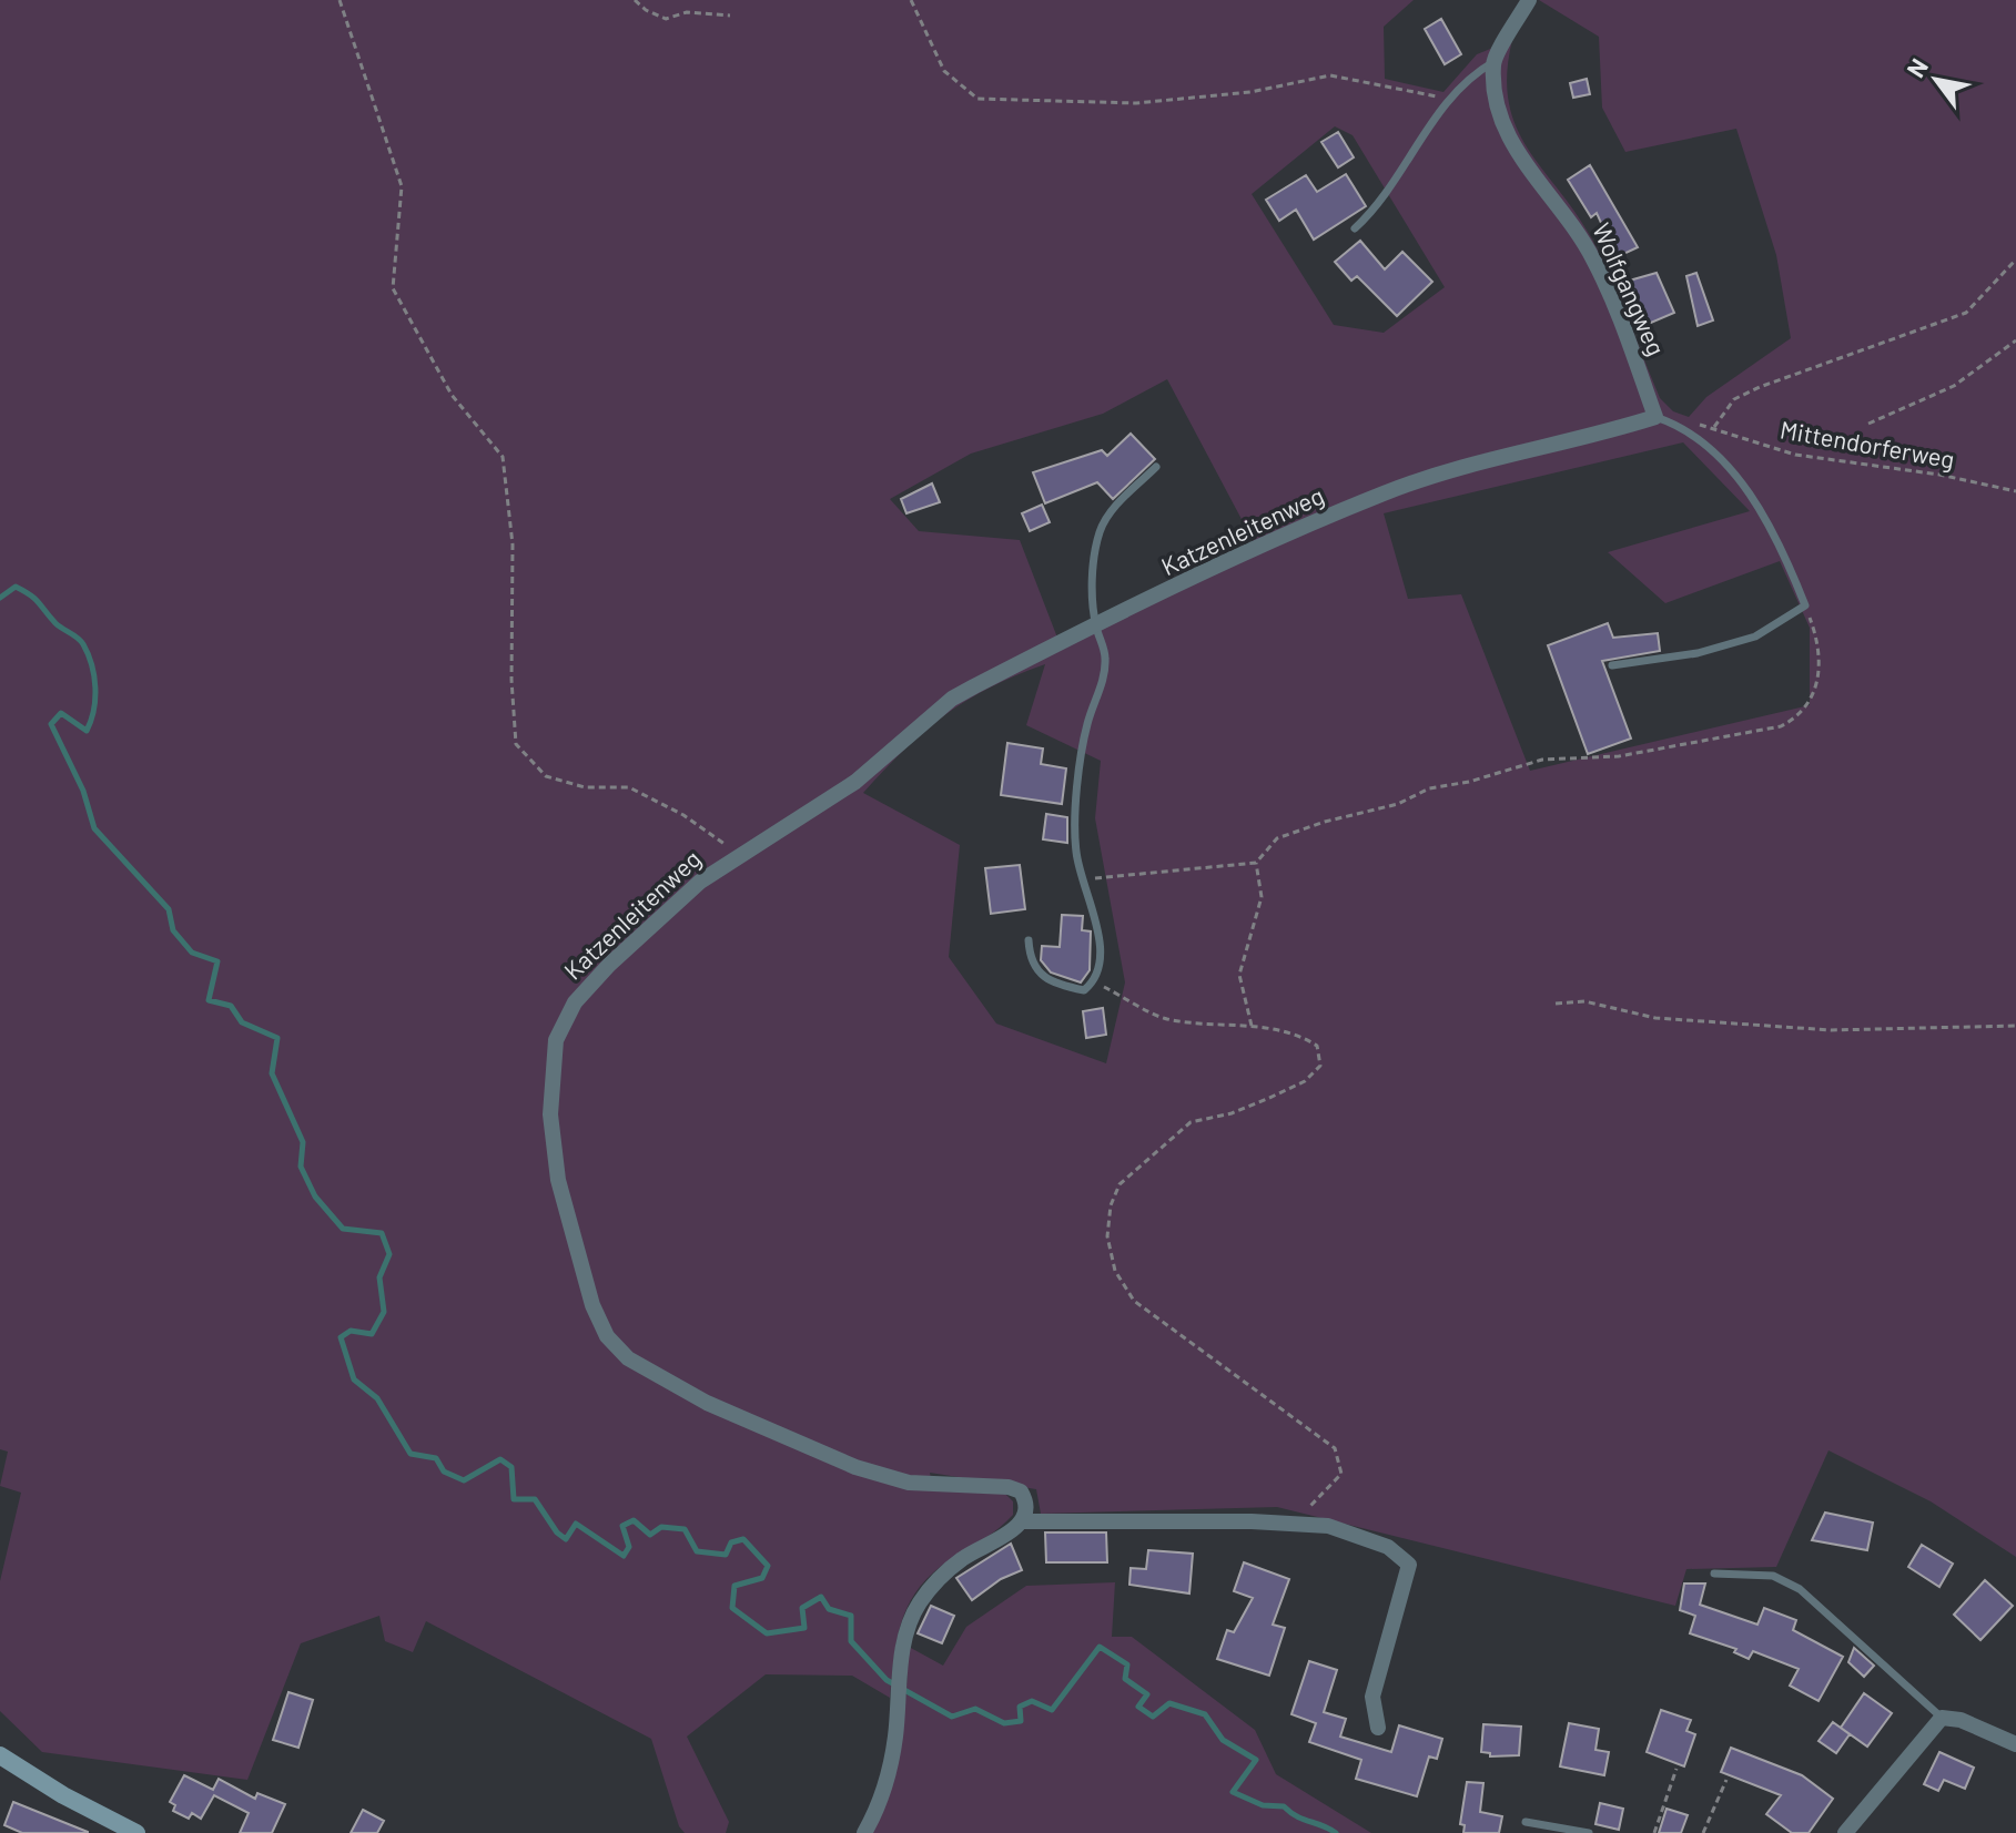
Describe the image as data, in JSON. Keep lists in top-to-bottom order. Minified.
{"streets":{"street":["Wolfgangweg","Katzenleitenweg"],"path":["Mittendorferweg"]},"crossings":[["Wolfgangweg","Katzenleitenweg"]],"north":"top left"}
